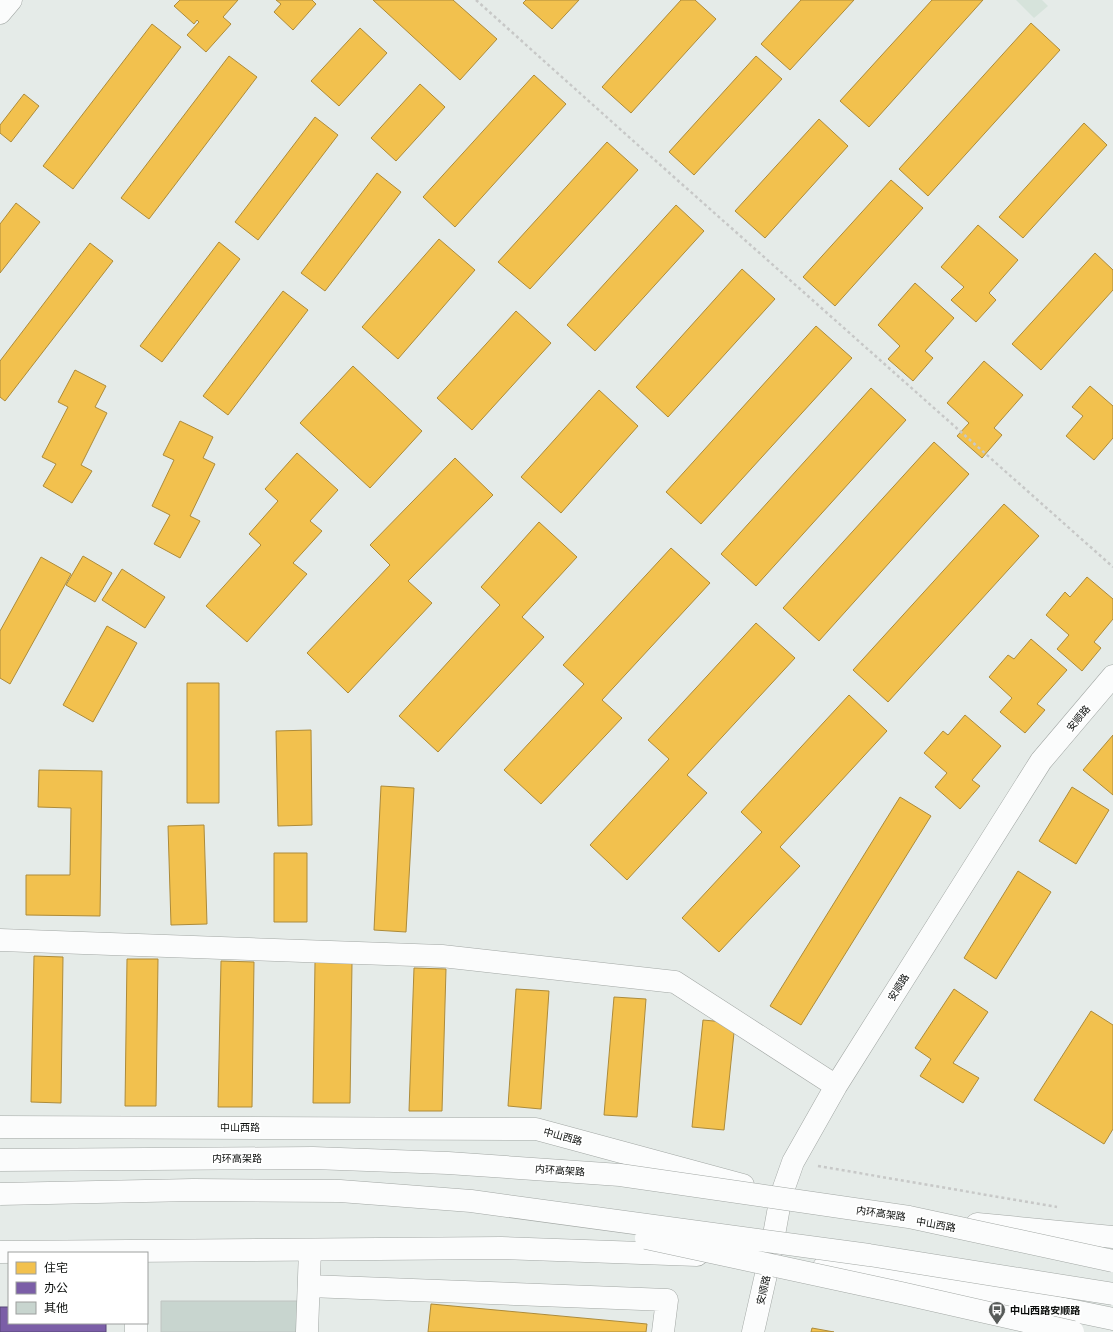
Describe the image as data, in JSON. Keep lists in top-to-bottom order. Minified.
{"streets":{"main road":["安顺路","中山西路","内环高架路"]},"crossings":[["安顺路","中山西路"]],"places":{"bus stop":["中山西路安顺路"]},"legend":["住宅","办公","其他"]}
